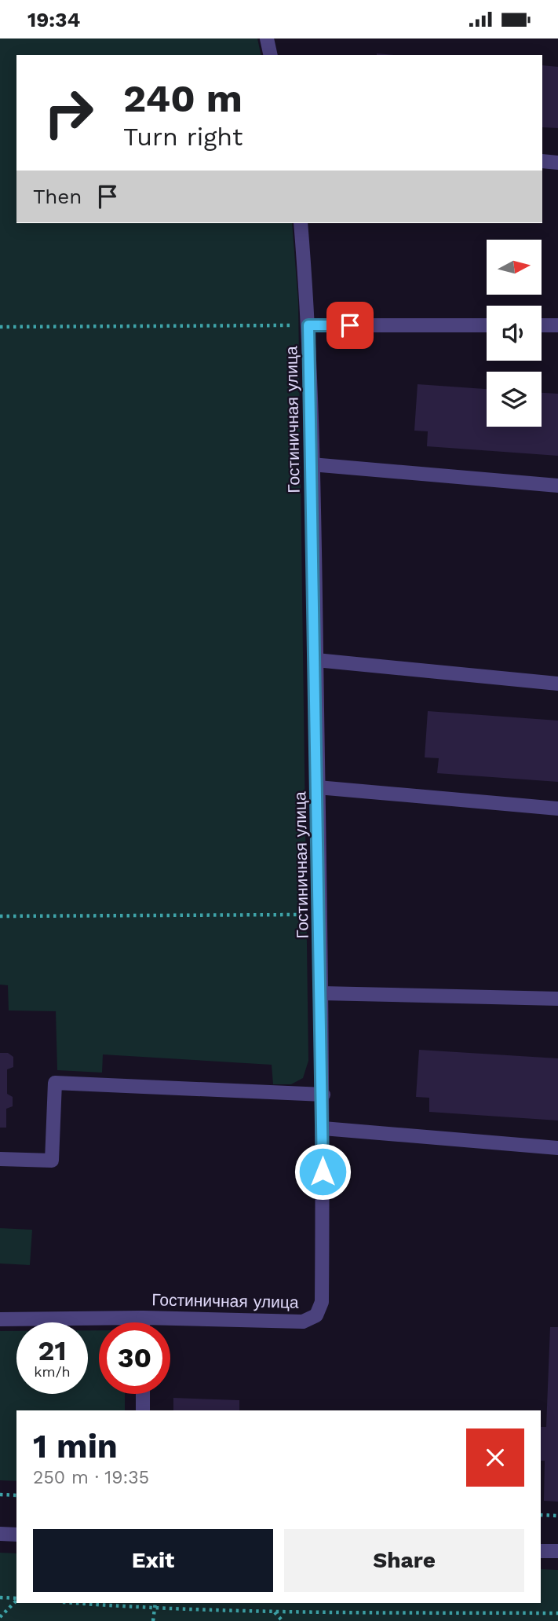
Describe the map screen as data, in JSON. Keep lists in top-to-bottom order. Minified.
{"streets":{"street":["Гостиничная улица"]},"north":"right","page":{"status":"19:34","turn":["240 m","Turn right"],"then":"Then","speed":"21 km/h","limit":"30","heading":["1 min","250 m · 19:35"],"buttons":["Exit","Share"]}}
